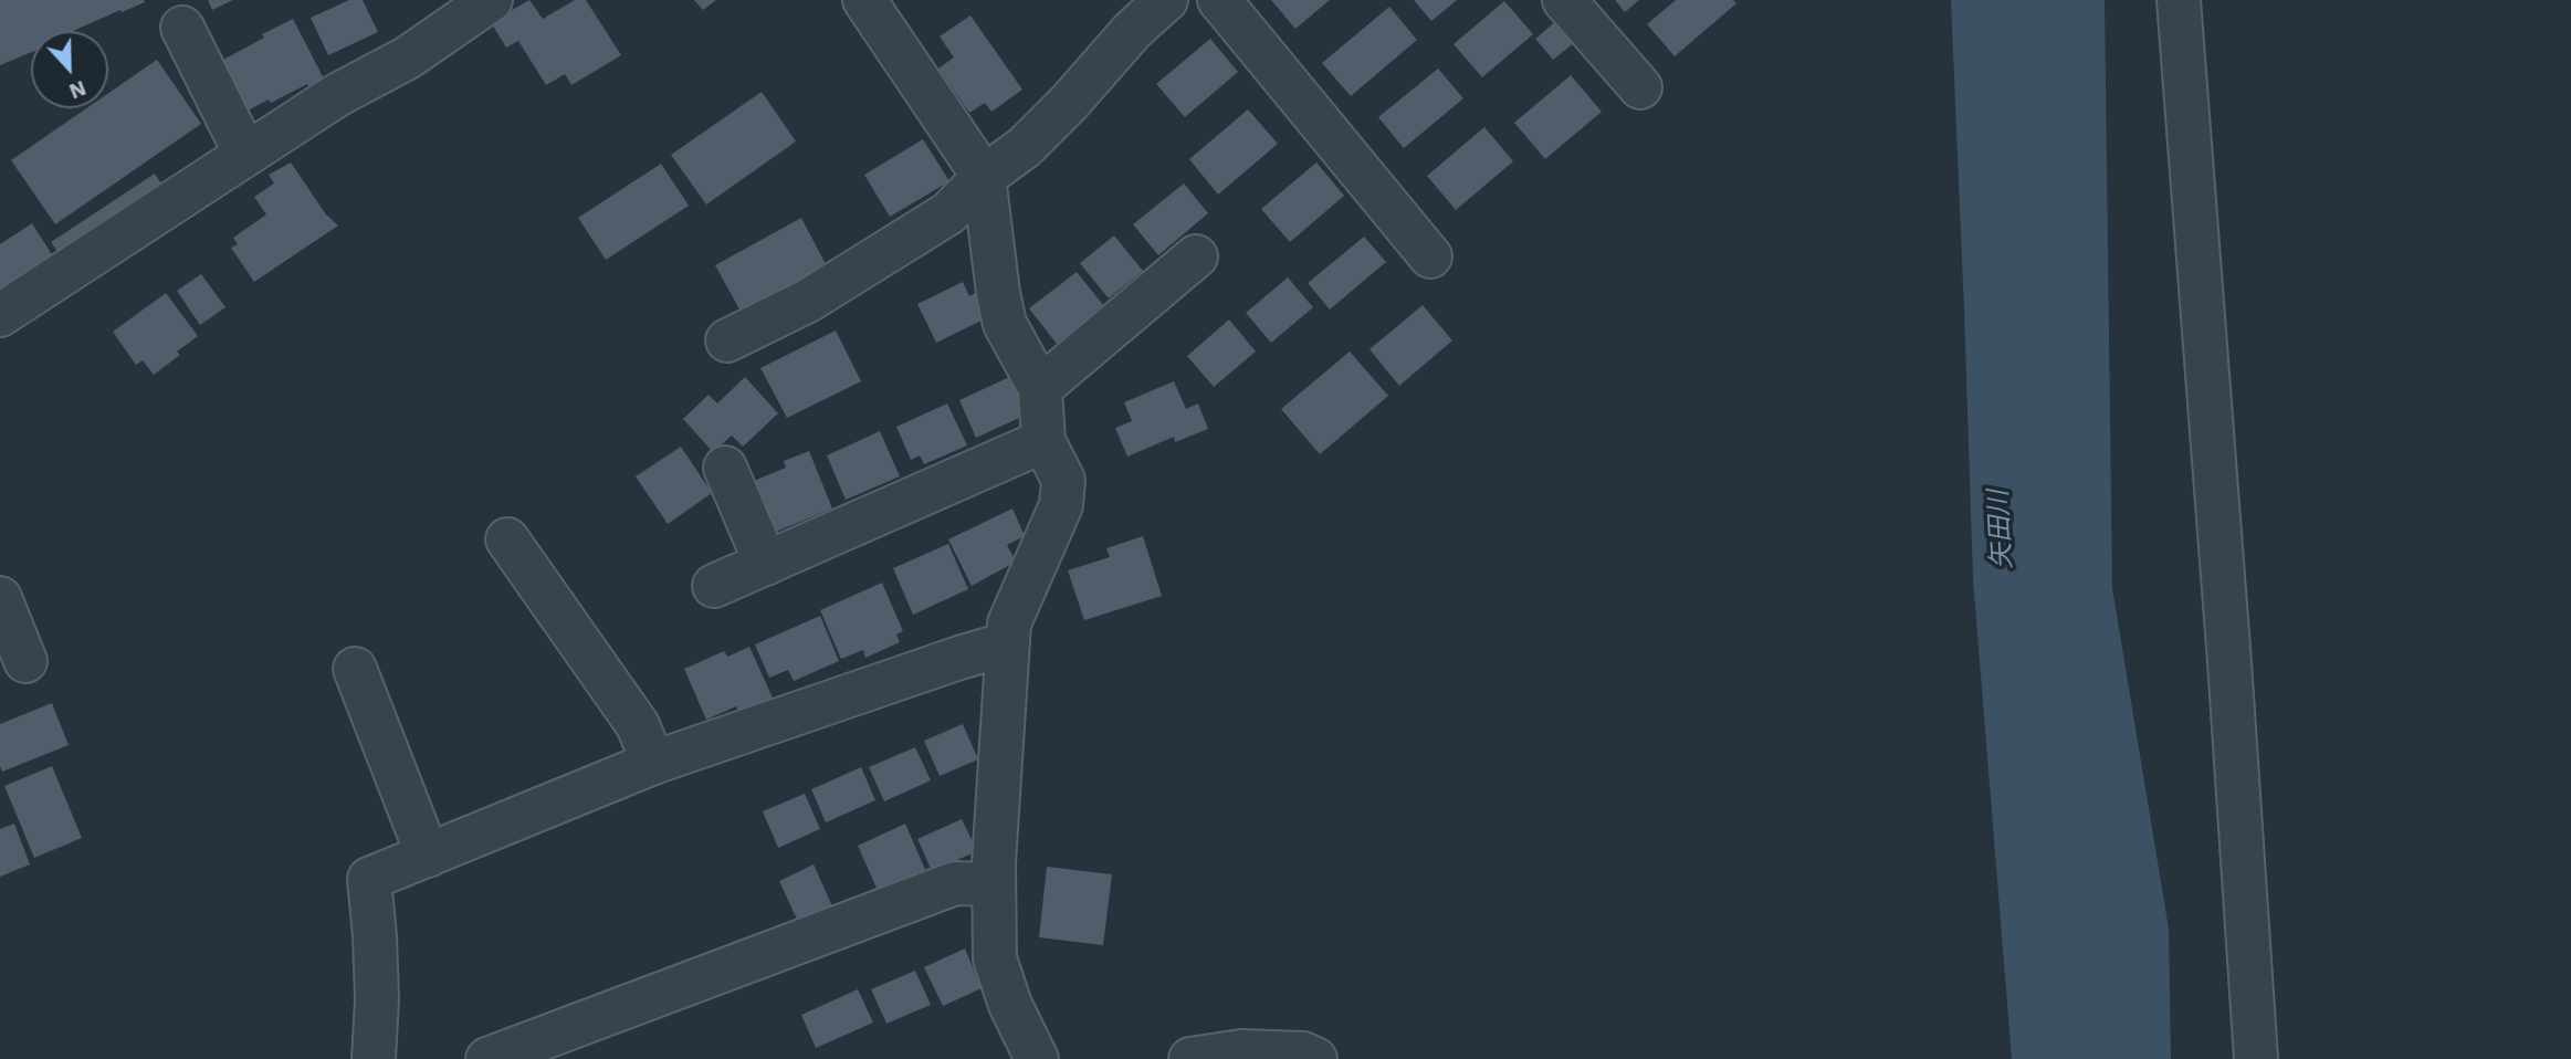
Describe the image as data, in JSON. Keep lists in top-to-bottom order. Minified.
{"water":["矢田川"],"north":"bottom"}
